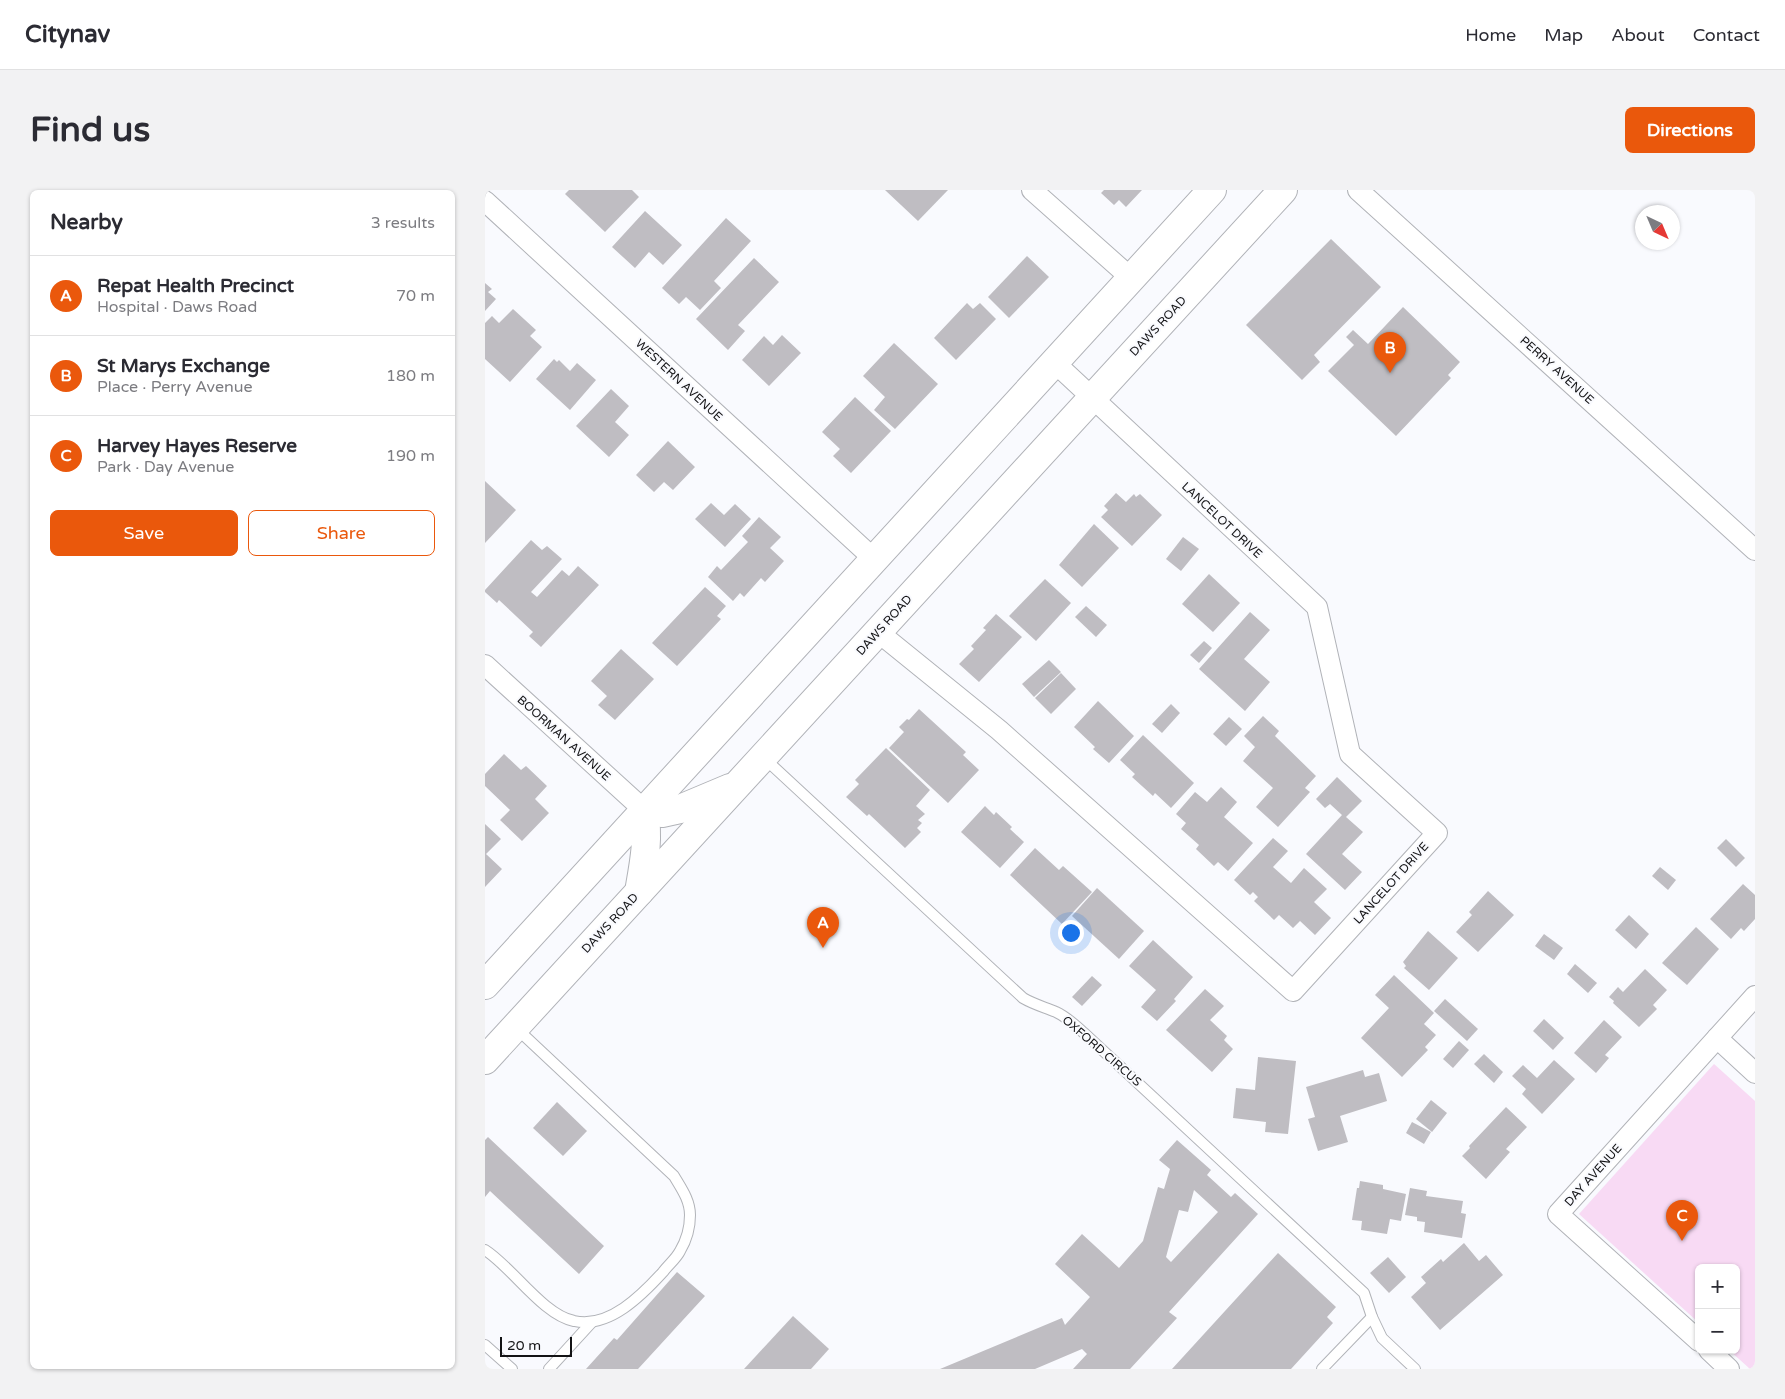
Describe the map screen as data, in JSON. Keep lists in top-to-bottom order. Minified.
{"streets":{"main road":["DAWS ROAD"],"street":["PERRY AVENUE","WESTERN AVENUE","LANCELOT DRIVE","BOORMAN AVENUE","DAY AVENUE"],"lane":["OXFORD CIRCUS"]},"crossings":[["DAWS ROAD","LANCELOT DRIVE"],["DAWS ROAD","OXFORD CIRCUS"]],"scale_bar":"20 m","north":"bottom right","page":{"header":"Citynav","nav":["Home","Map","About","Contact"],"buttons":["Directions",["Save","Share"]],"title":"Find us","heading":["Nearby","3 results"],"list":[{"mark":"A","name":"Repat Health Precinct","note":"Hospital · Daws Road","value":"70 m"},{"mark":"B","name":"St Marys Exchange","note":"Place · Perry Avenue","value":"180 m"},{"mark":"C","name":"Harvey Hayes Reserve","note":"Park · Day Avenue","value":"190 m"}],"pins":["B","A","C"],"map_buttons":["+","−"],"scale":"20 m"}}
